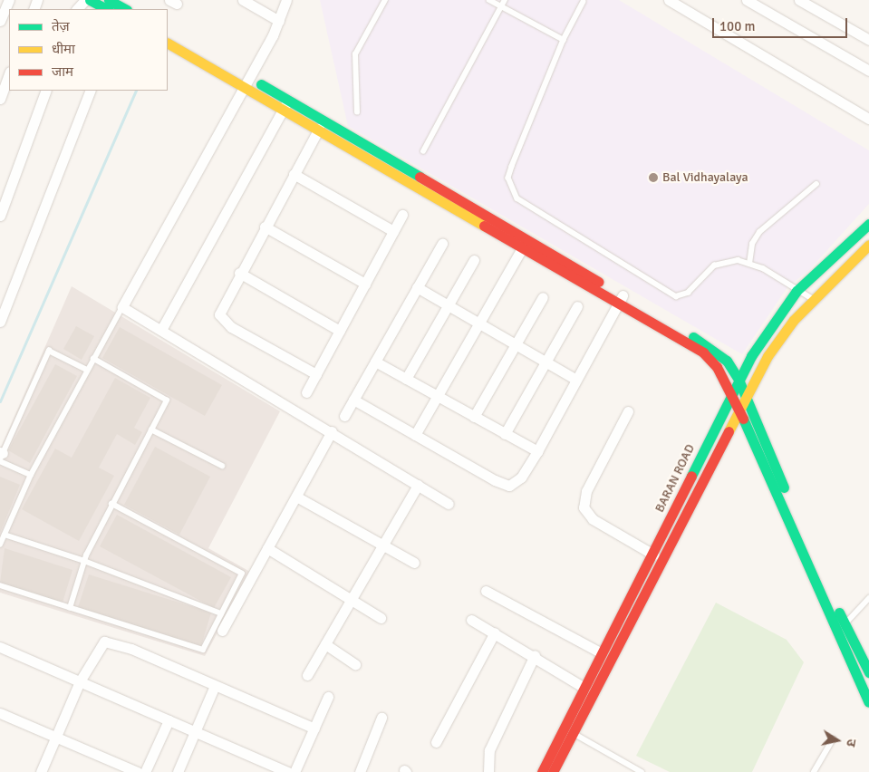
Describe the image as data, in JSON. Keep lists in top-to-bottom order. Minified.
{"streets":{"street":["BARAN ROAD"]},"places":["Bal Vidhayalaya"],"legend":["तेज़","धीमा","जाम"],"scale_bar":"100 m","north":"right"}
